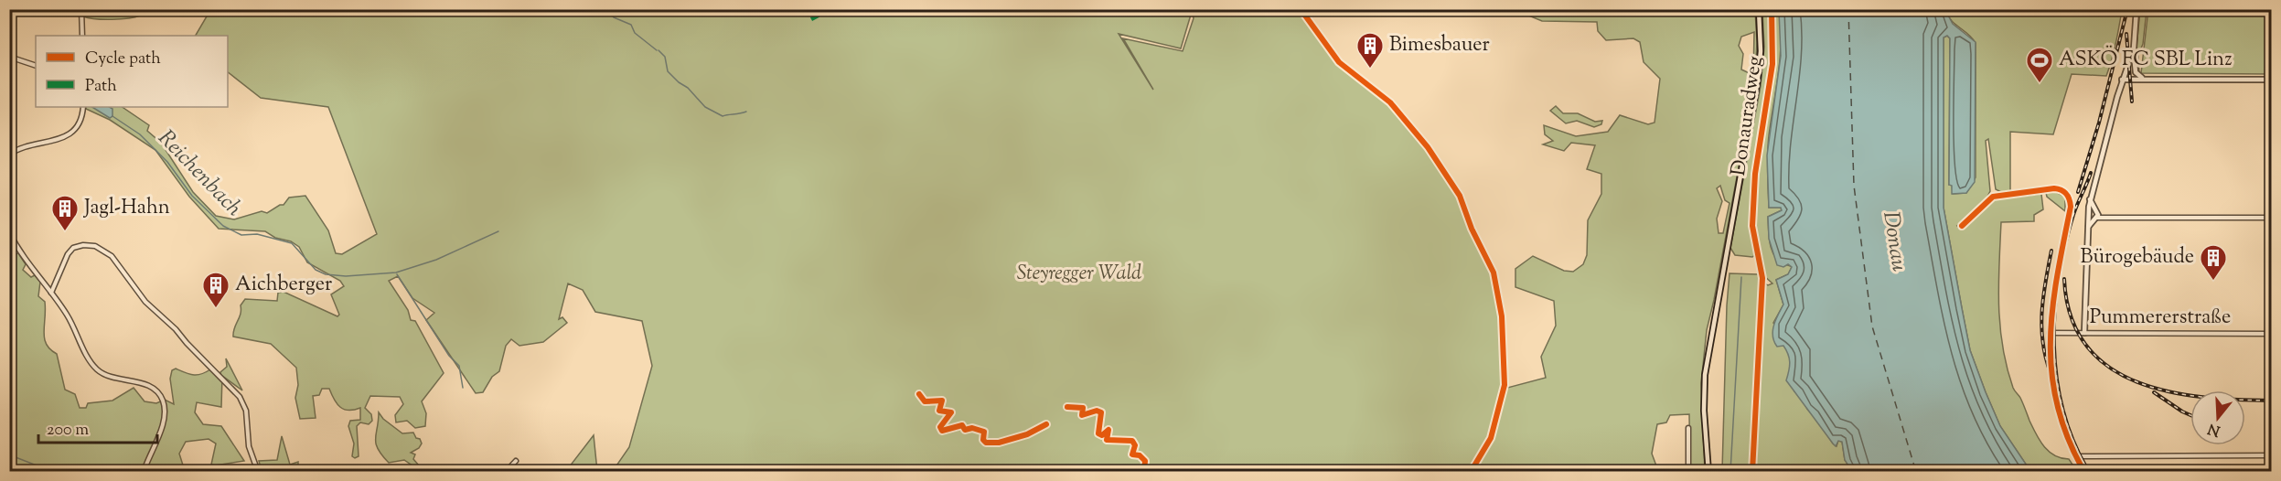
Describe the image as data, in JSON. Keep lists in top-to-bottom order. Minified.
{"streets":{"street":["Pummererstraße"],"cycle path":["Donauradweg"]},"water":["Reichenbach","Donau"],"parks":["Steyregger Wald"],"places":{"building":["Bimesbauer","Jagl-Hahn","Bürogebäude","Aichberger"],"sports":["ASKÖ FC SBL Linz"]},"legend":["Cycle path","Path"],"scale_bar":"200 m","north":"bottom"}
